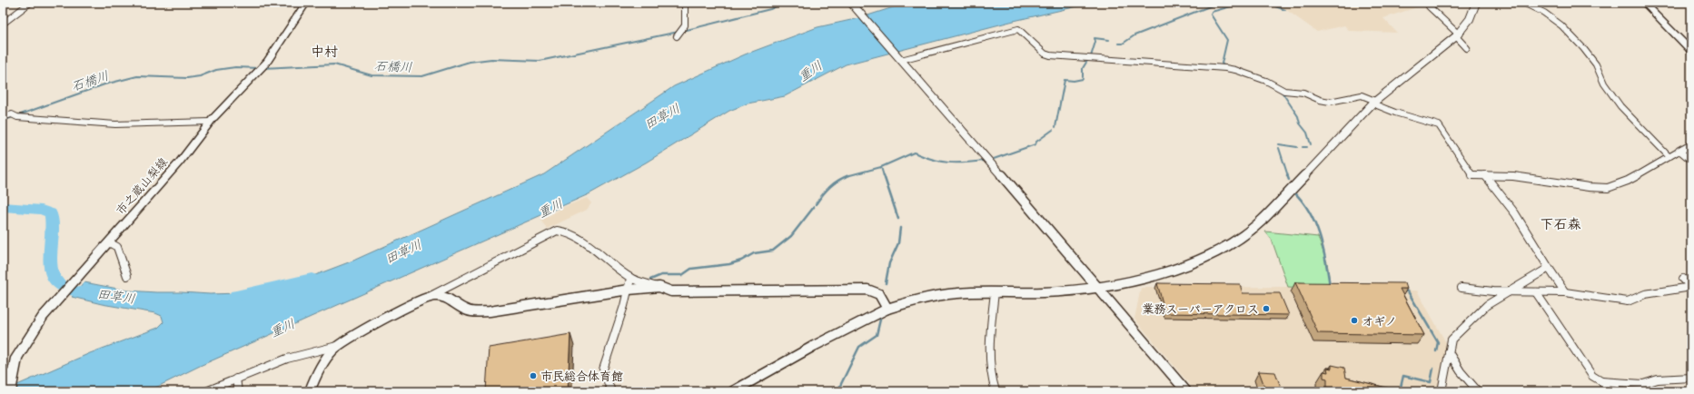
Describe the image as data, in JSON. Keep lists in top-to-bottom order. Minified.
{"streets":{"main road":["市之蔵山梨線"]},"districts":["中村","下石森"],"water":["石橋川","重川","田草川"],"places":["業務スーパーアクロス","オギノ","市民総合体育館"]}
